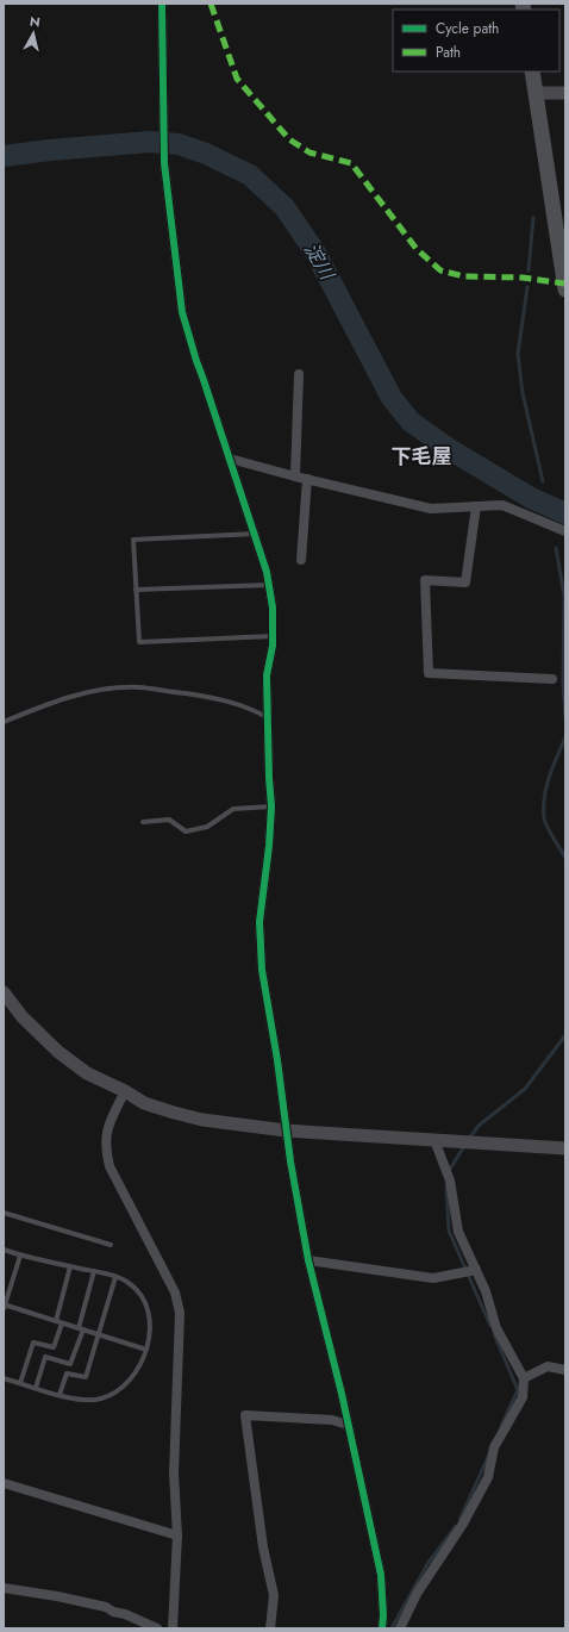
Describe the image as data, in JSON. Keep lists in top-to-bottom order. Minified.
{"districts":["下毛屋"],"water":["淀川"],"legend":["Cycle path","Path"],"north":"top"}
